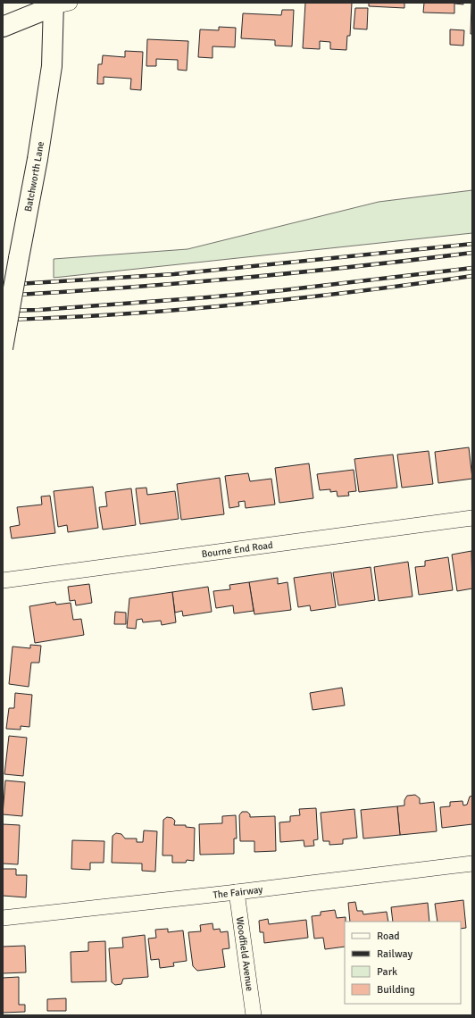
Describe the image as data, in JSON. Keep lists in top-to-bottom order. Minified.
{"streets":{"street":["Batchworth Lane","Bourne End Road","The Fairway","Woodfield Avenue"]},"crossings":[["The Fairway","Woodfield Avenue"]],"legend":["Road","Railway","Park","Building"]}
